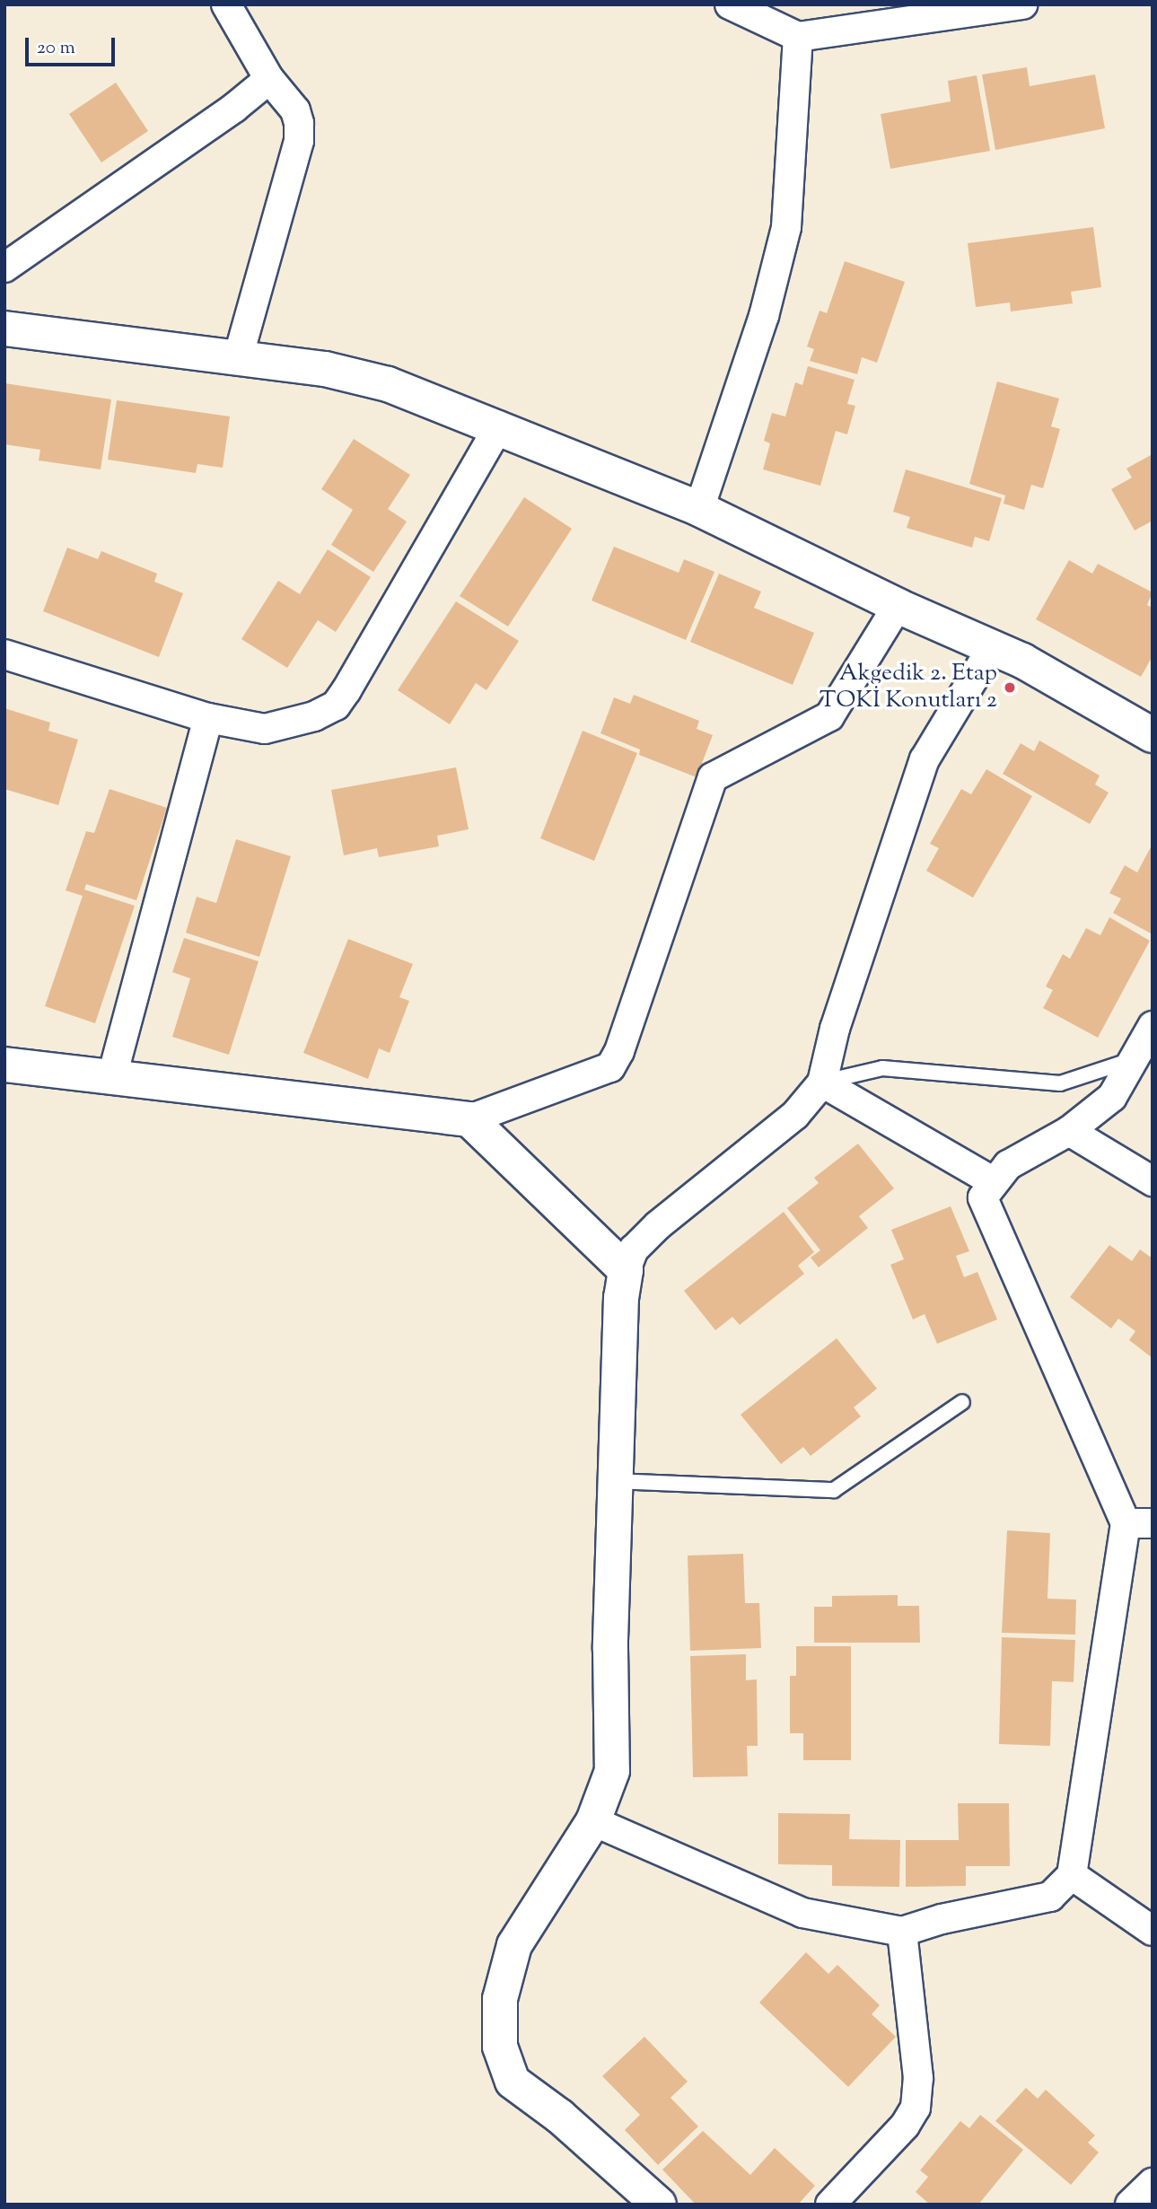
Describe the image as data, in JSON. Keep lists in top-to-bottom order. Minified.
{"places":["Akgedik 2. Etap TOKİ Konutları 2"],"scale_bar":"20 m"}
